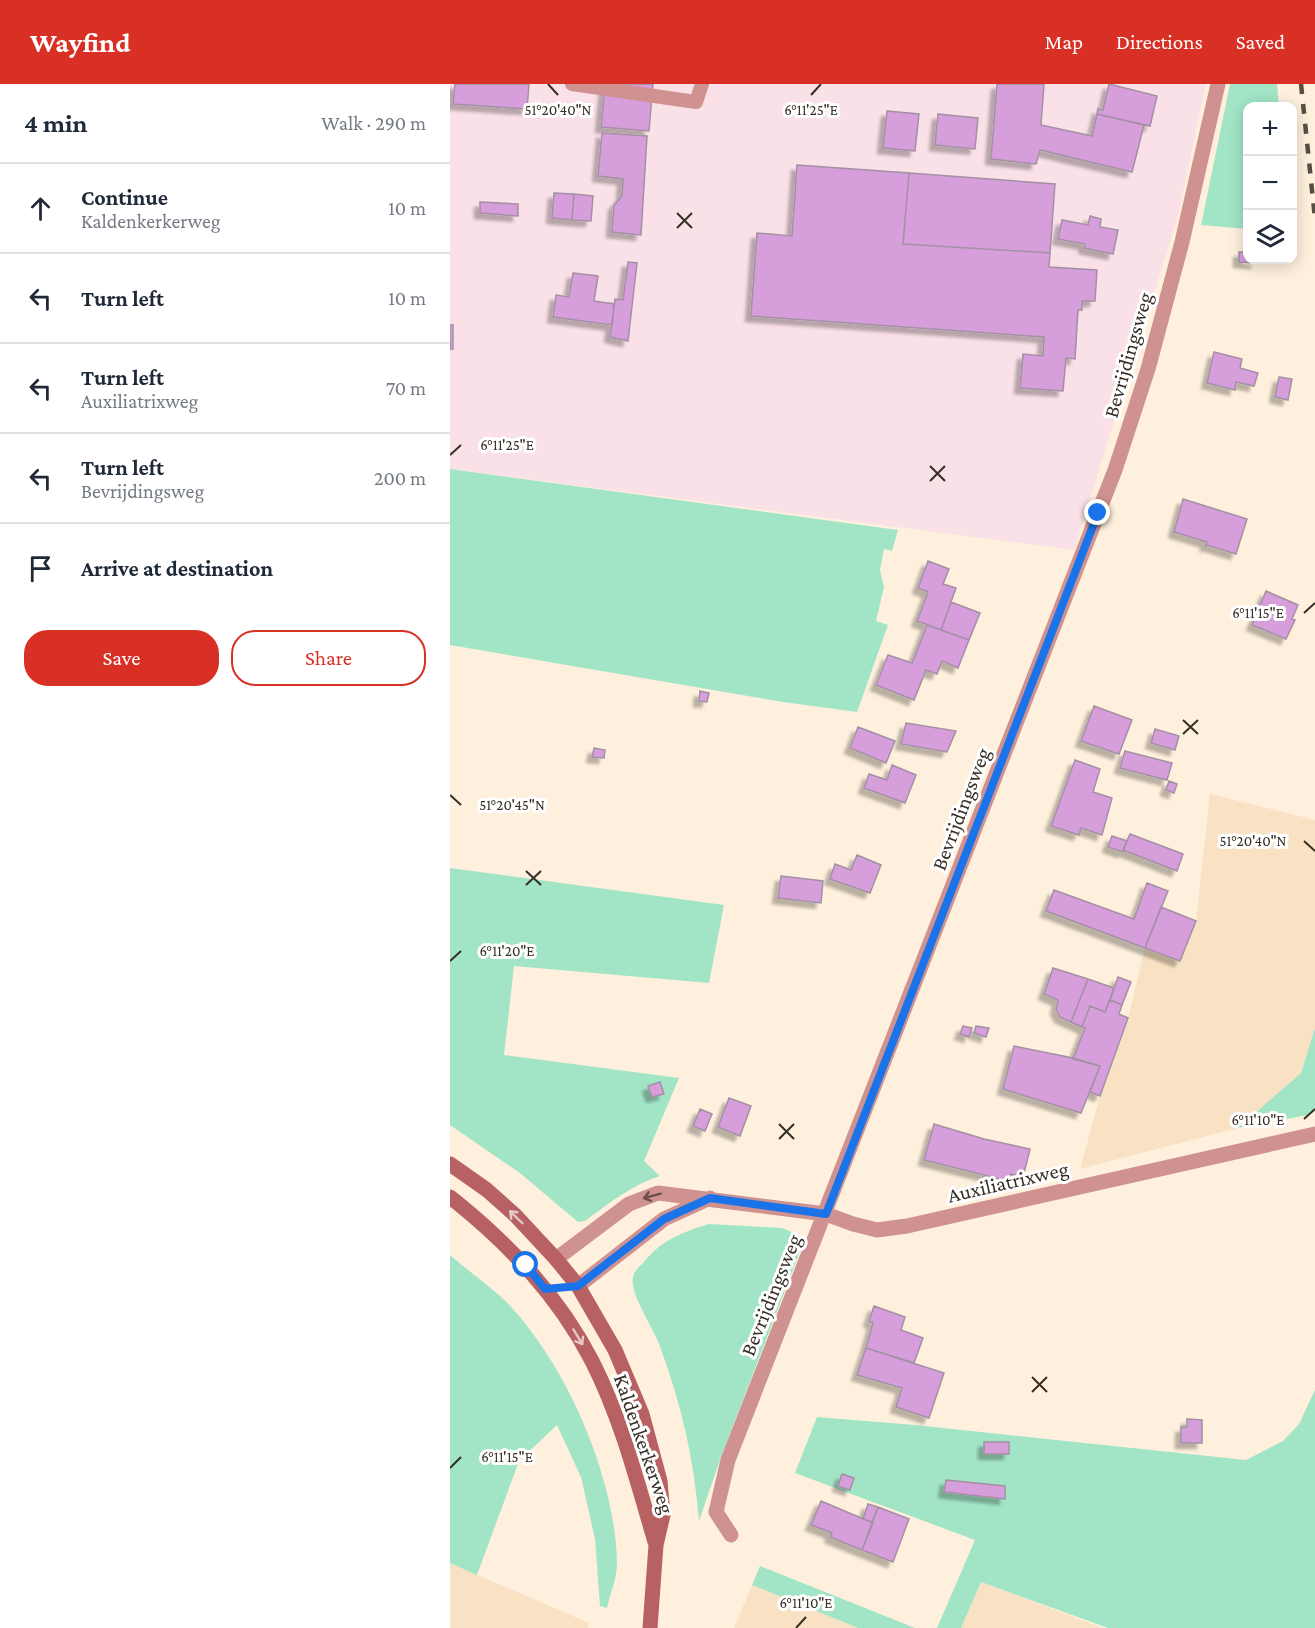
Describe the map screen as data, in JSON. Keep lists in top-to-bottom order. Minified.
{"streets":{"main road":["Kaldenkerkerweg"],"street":["Bevrijdingsweg","Auxiliatrixweg"]},"crossings":[["Bevrijdingsweg","Auxiliatrixweg"],["Auxiliatrixweg","Kaldenkerkerweg"]],"page":{"header":"Wayfind","nav":["Map","Directions","Saved"],"heading":["4 min","Walk · 290 m"],"map_buttons":["+","−"],"list":[["Continue","Kaldenkerkerweg","10 m"],["Turn left","10 m"],["Turn left","Auxiliatrixweg","70 m"],["Turn left","Bevrijdingsweg","200 m"],"Arrive at destination"],"buttons":["Save","Share"]},"coordinates":["51°20'40\"N","6°11'25\"E","6°11'15\"E","51°20'45\"N","6°11'20\"E","6°11'10\"E"]}
